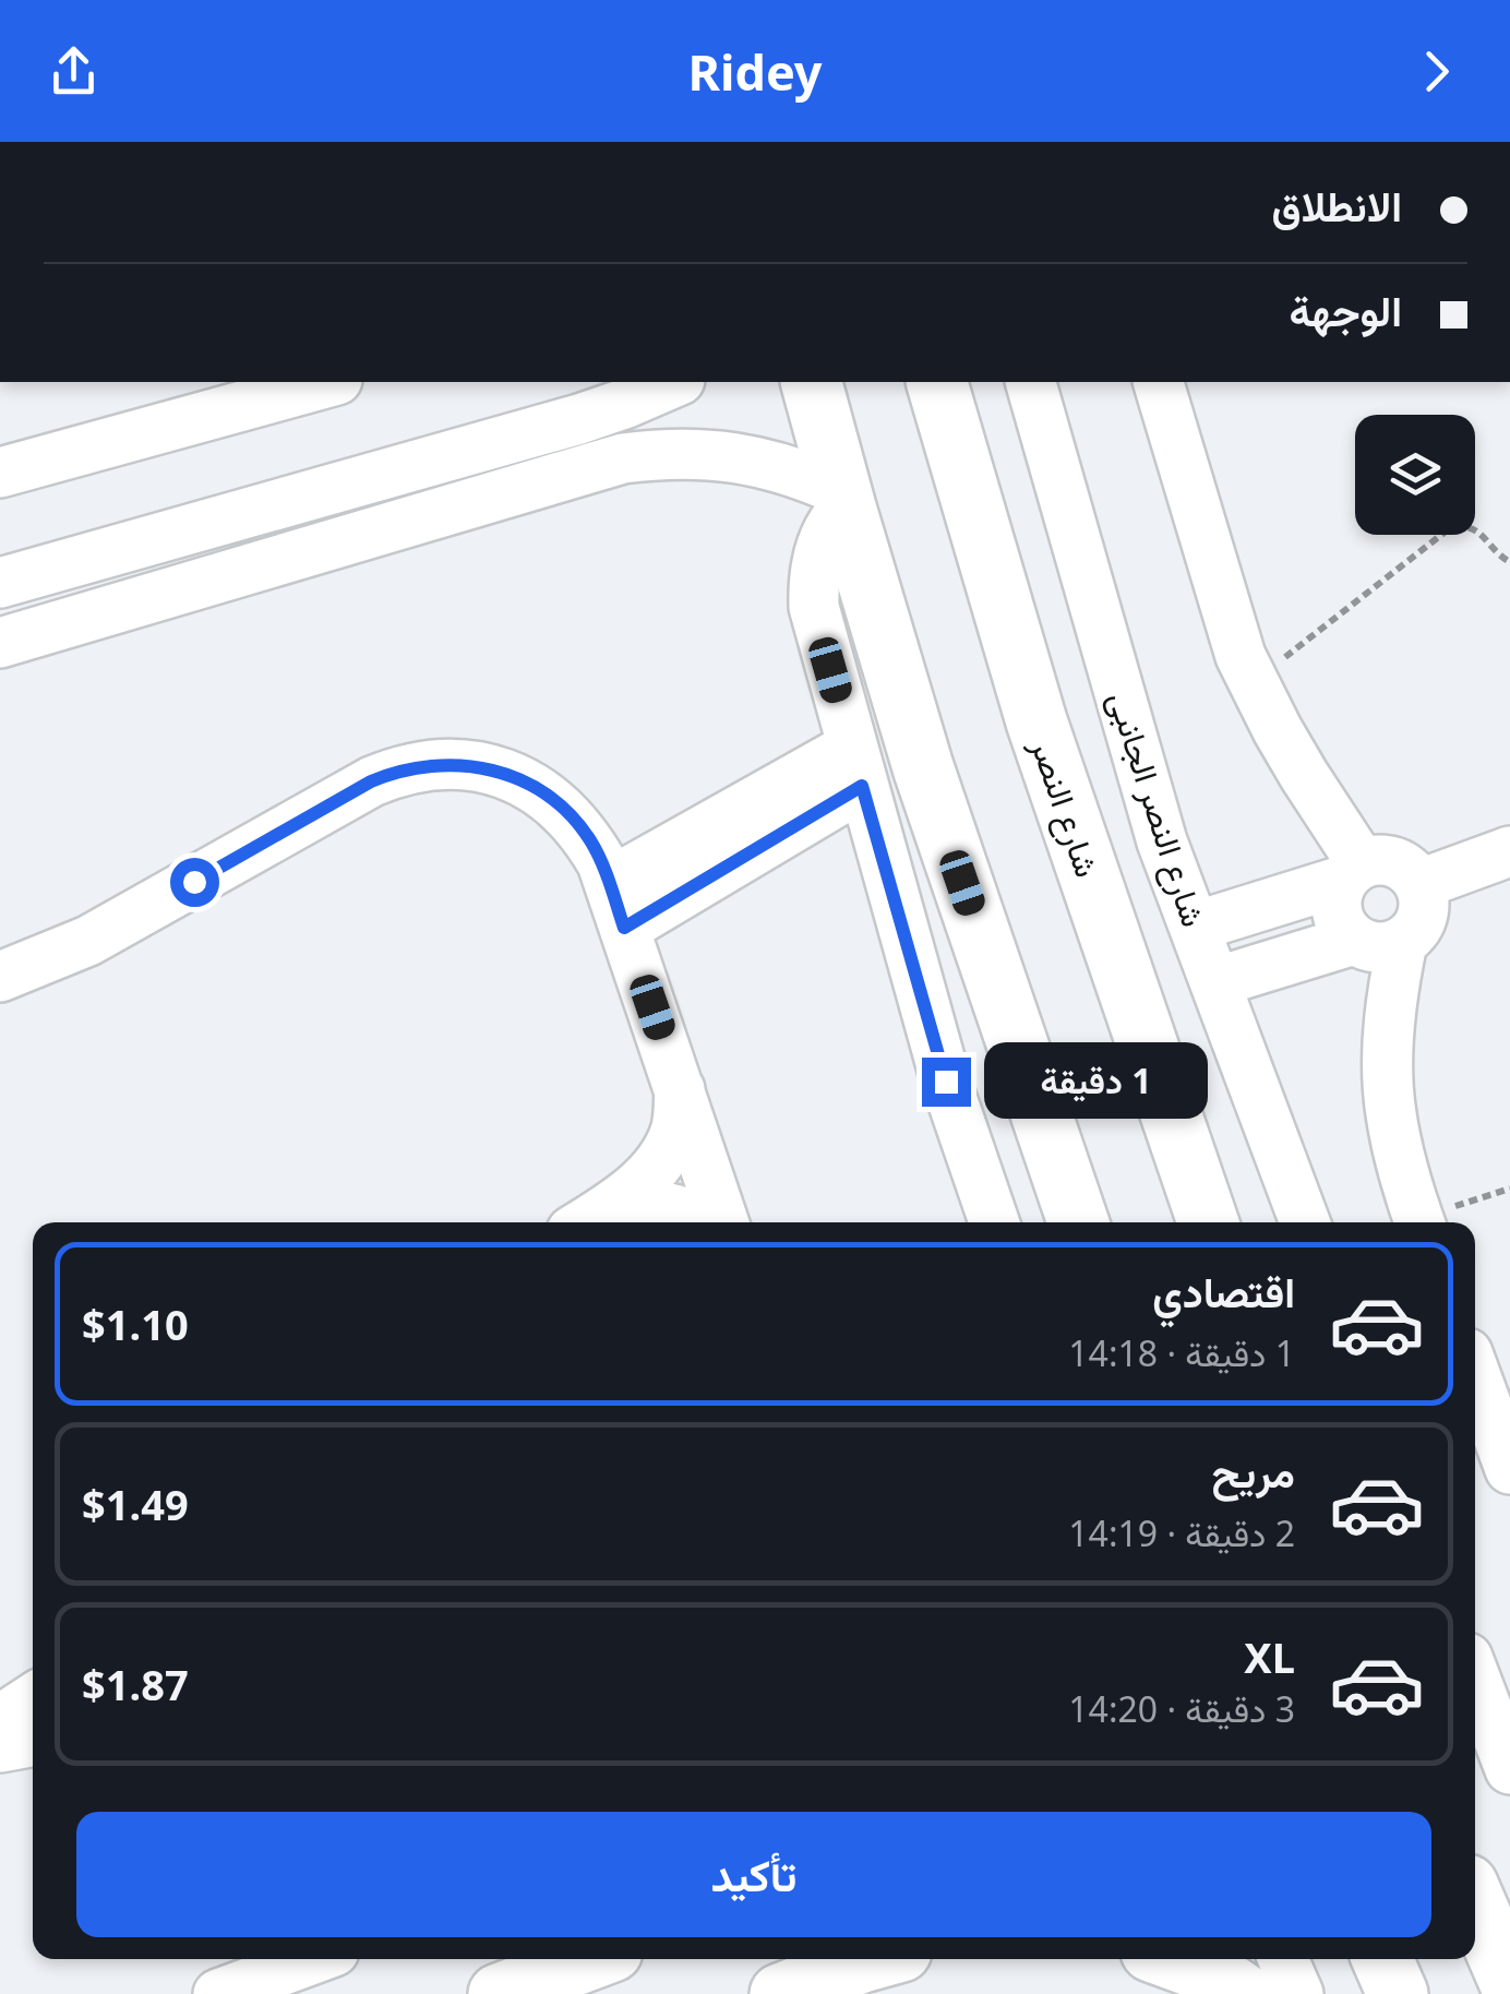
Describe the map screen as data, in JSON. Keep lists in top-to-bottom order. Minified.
{"streets":{"main road":["شارع النصر"],"street":["شارع النصر الجانبى"]},"page":{"header":"Ridey","banner":["الانطلاق","الوجهة"],"bubble":"1 دقيقة","list":[{"name":"اقتصادي","note":"1 دقيقة · 14:18","value":"$1.10"},{"name":"مريح","note":"2 دقيقة · 14:19","value":"$1.49"},{"name":"XL","note":"3 دقيقة · 14:20","value":"$1.87"}],"buttons":"تأكيد"}}
